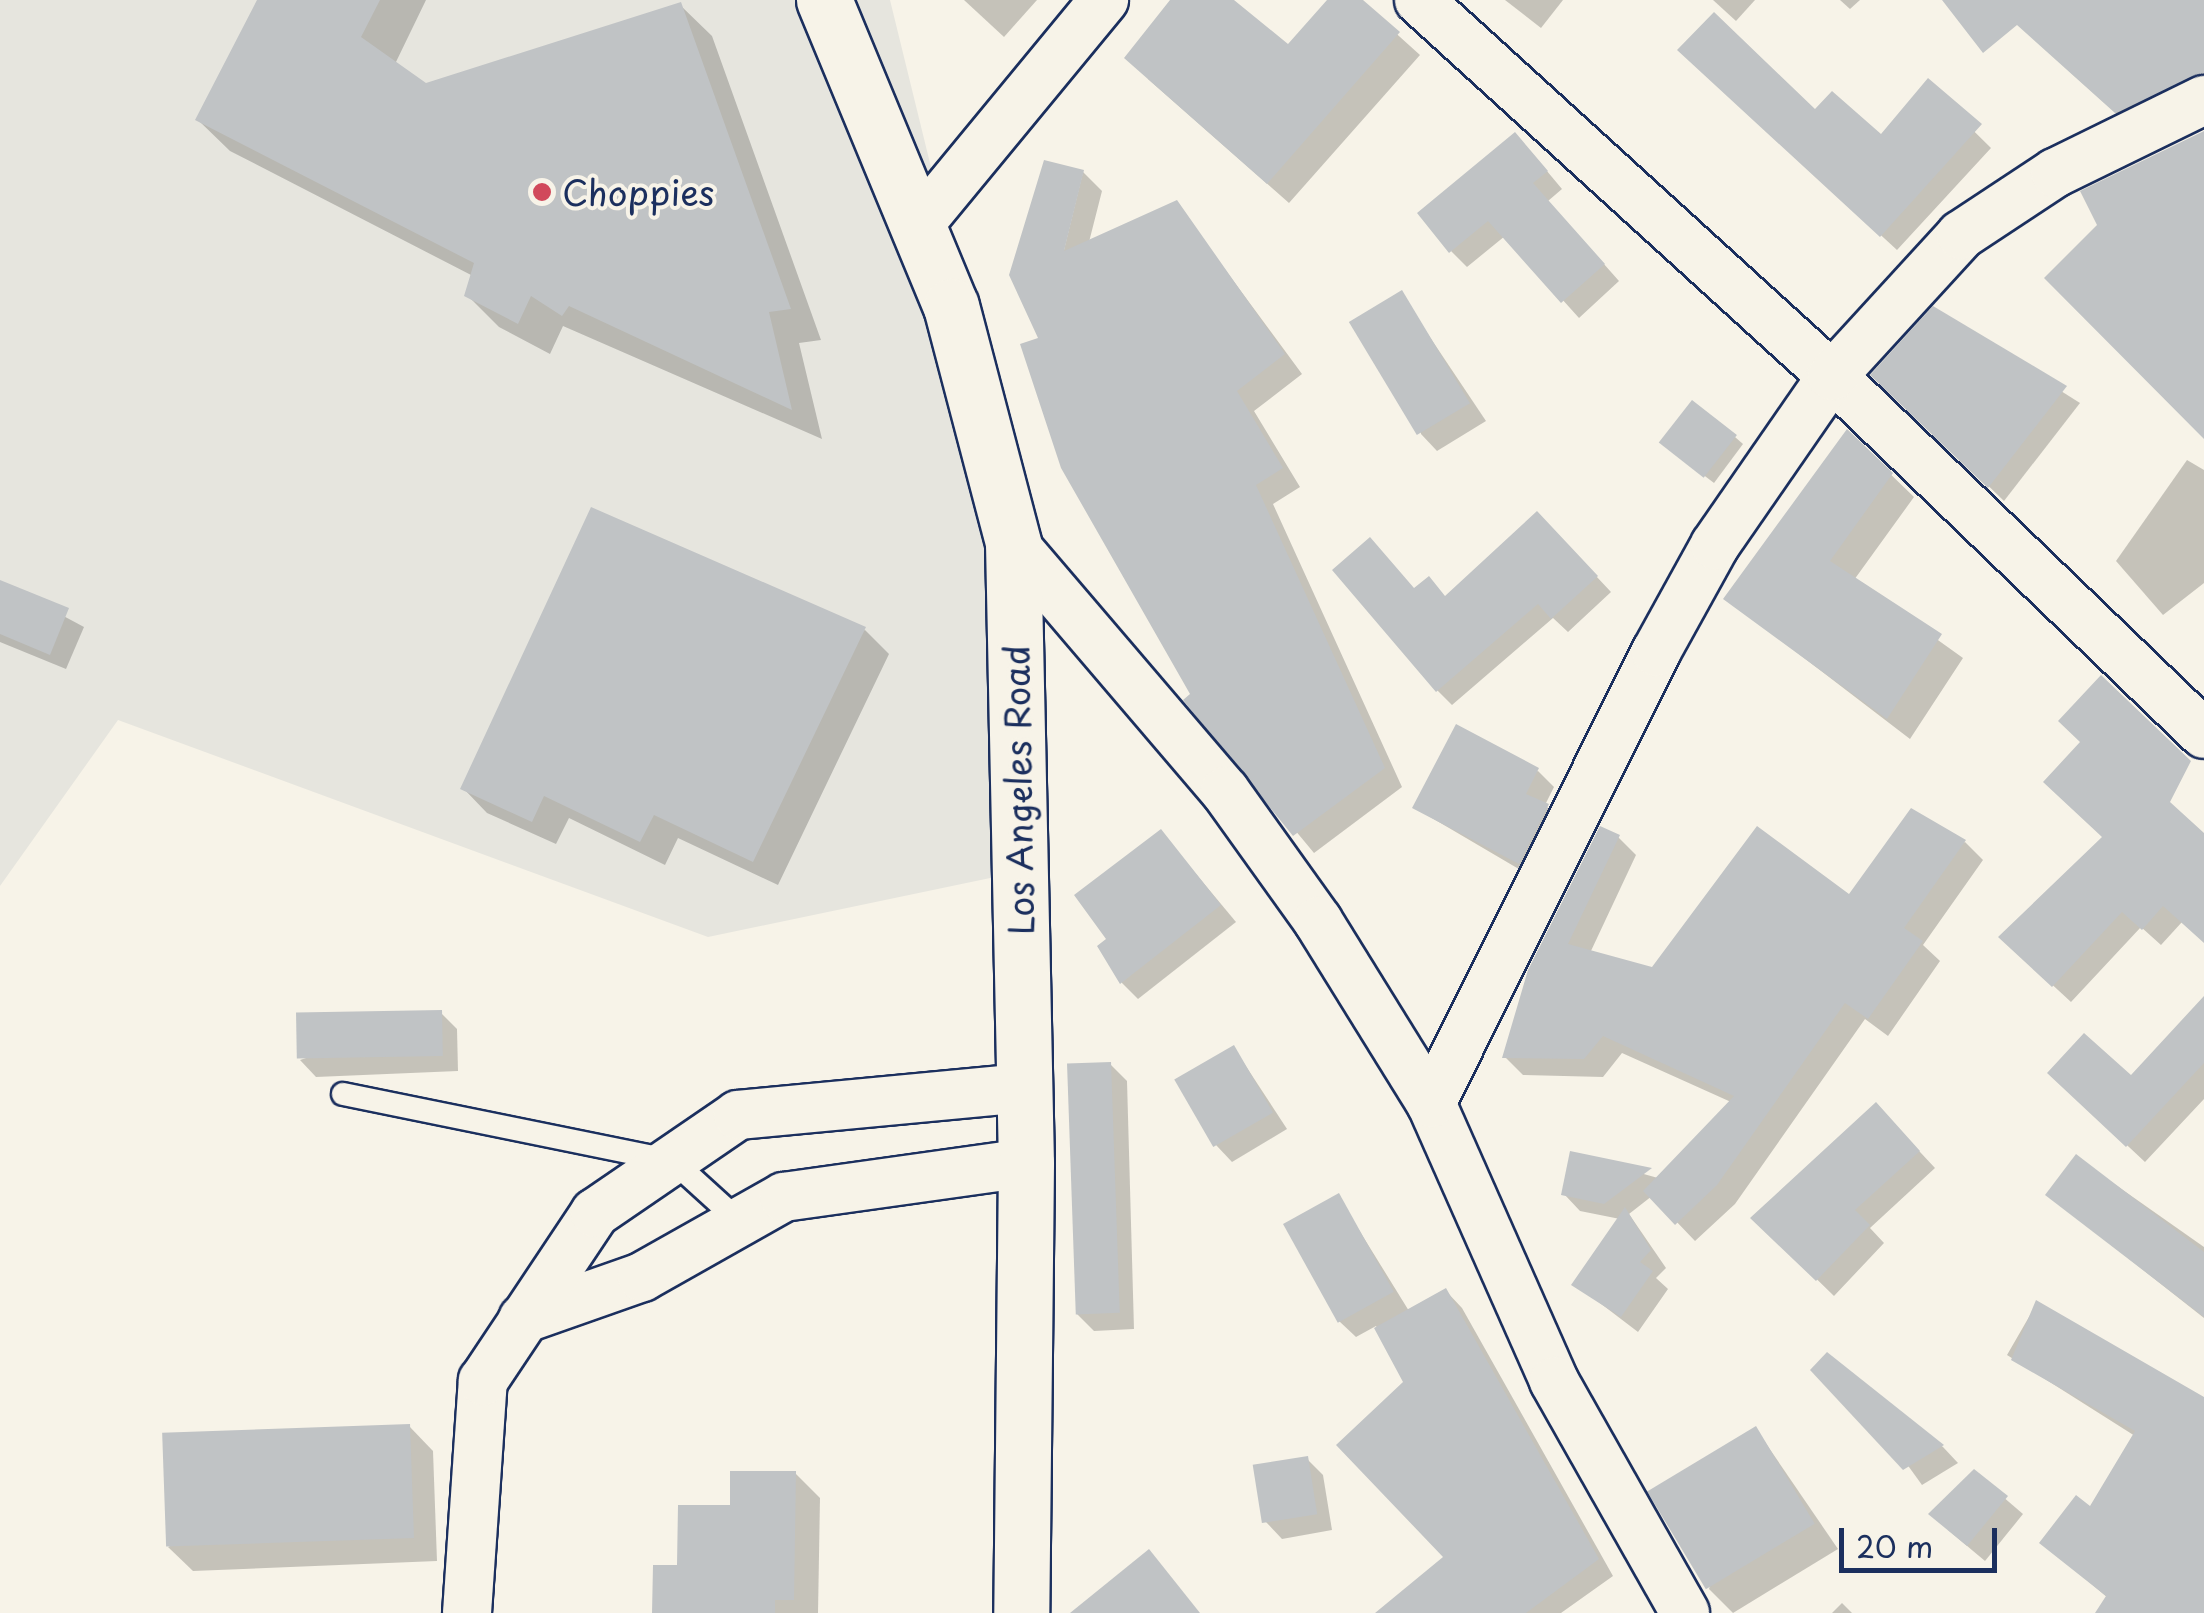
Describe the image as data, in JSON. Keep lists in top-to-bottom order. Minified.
{"streets":{"main road":["Los Angeles Road"]},"places":["Choppies"],"scale_bar":"20 m"}
